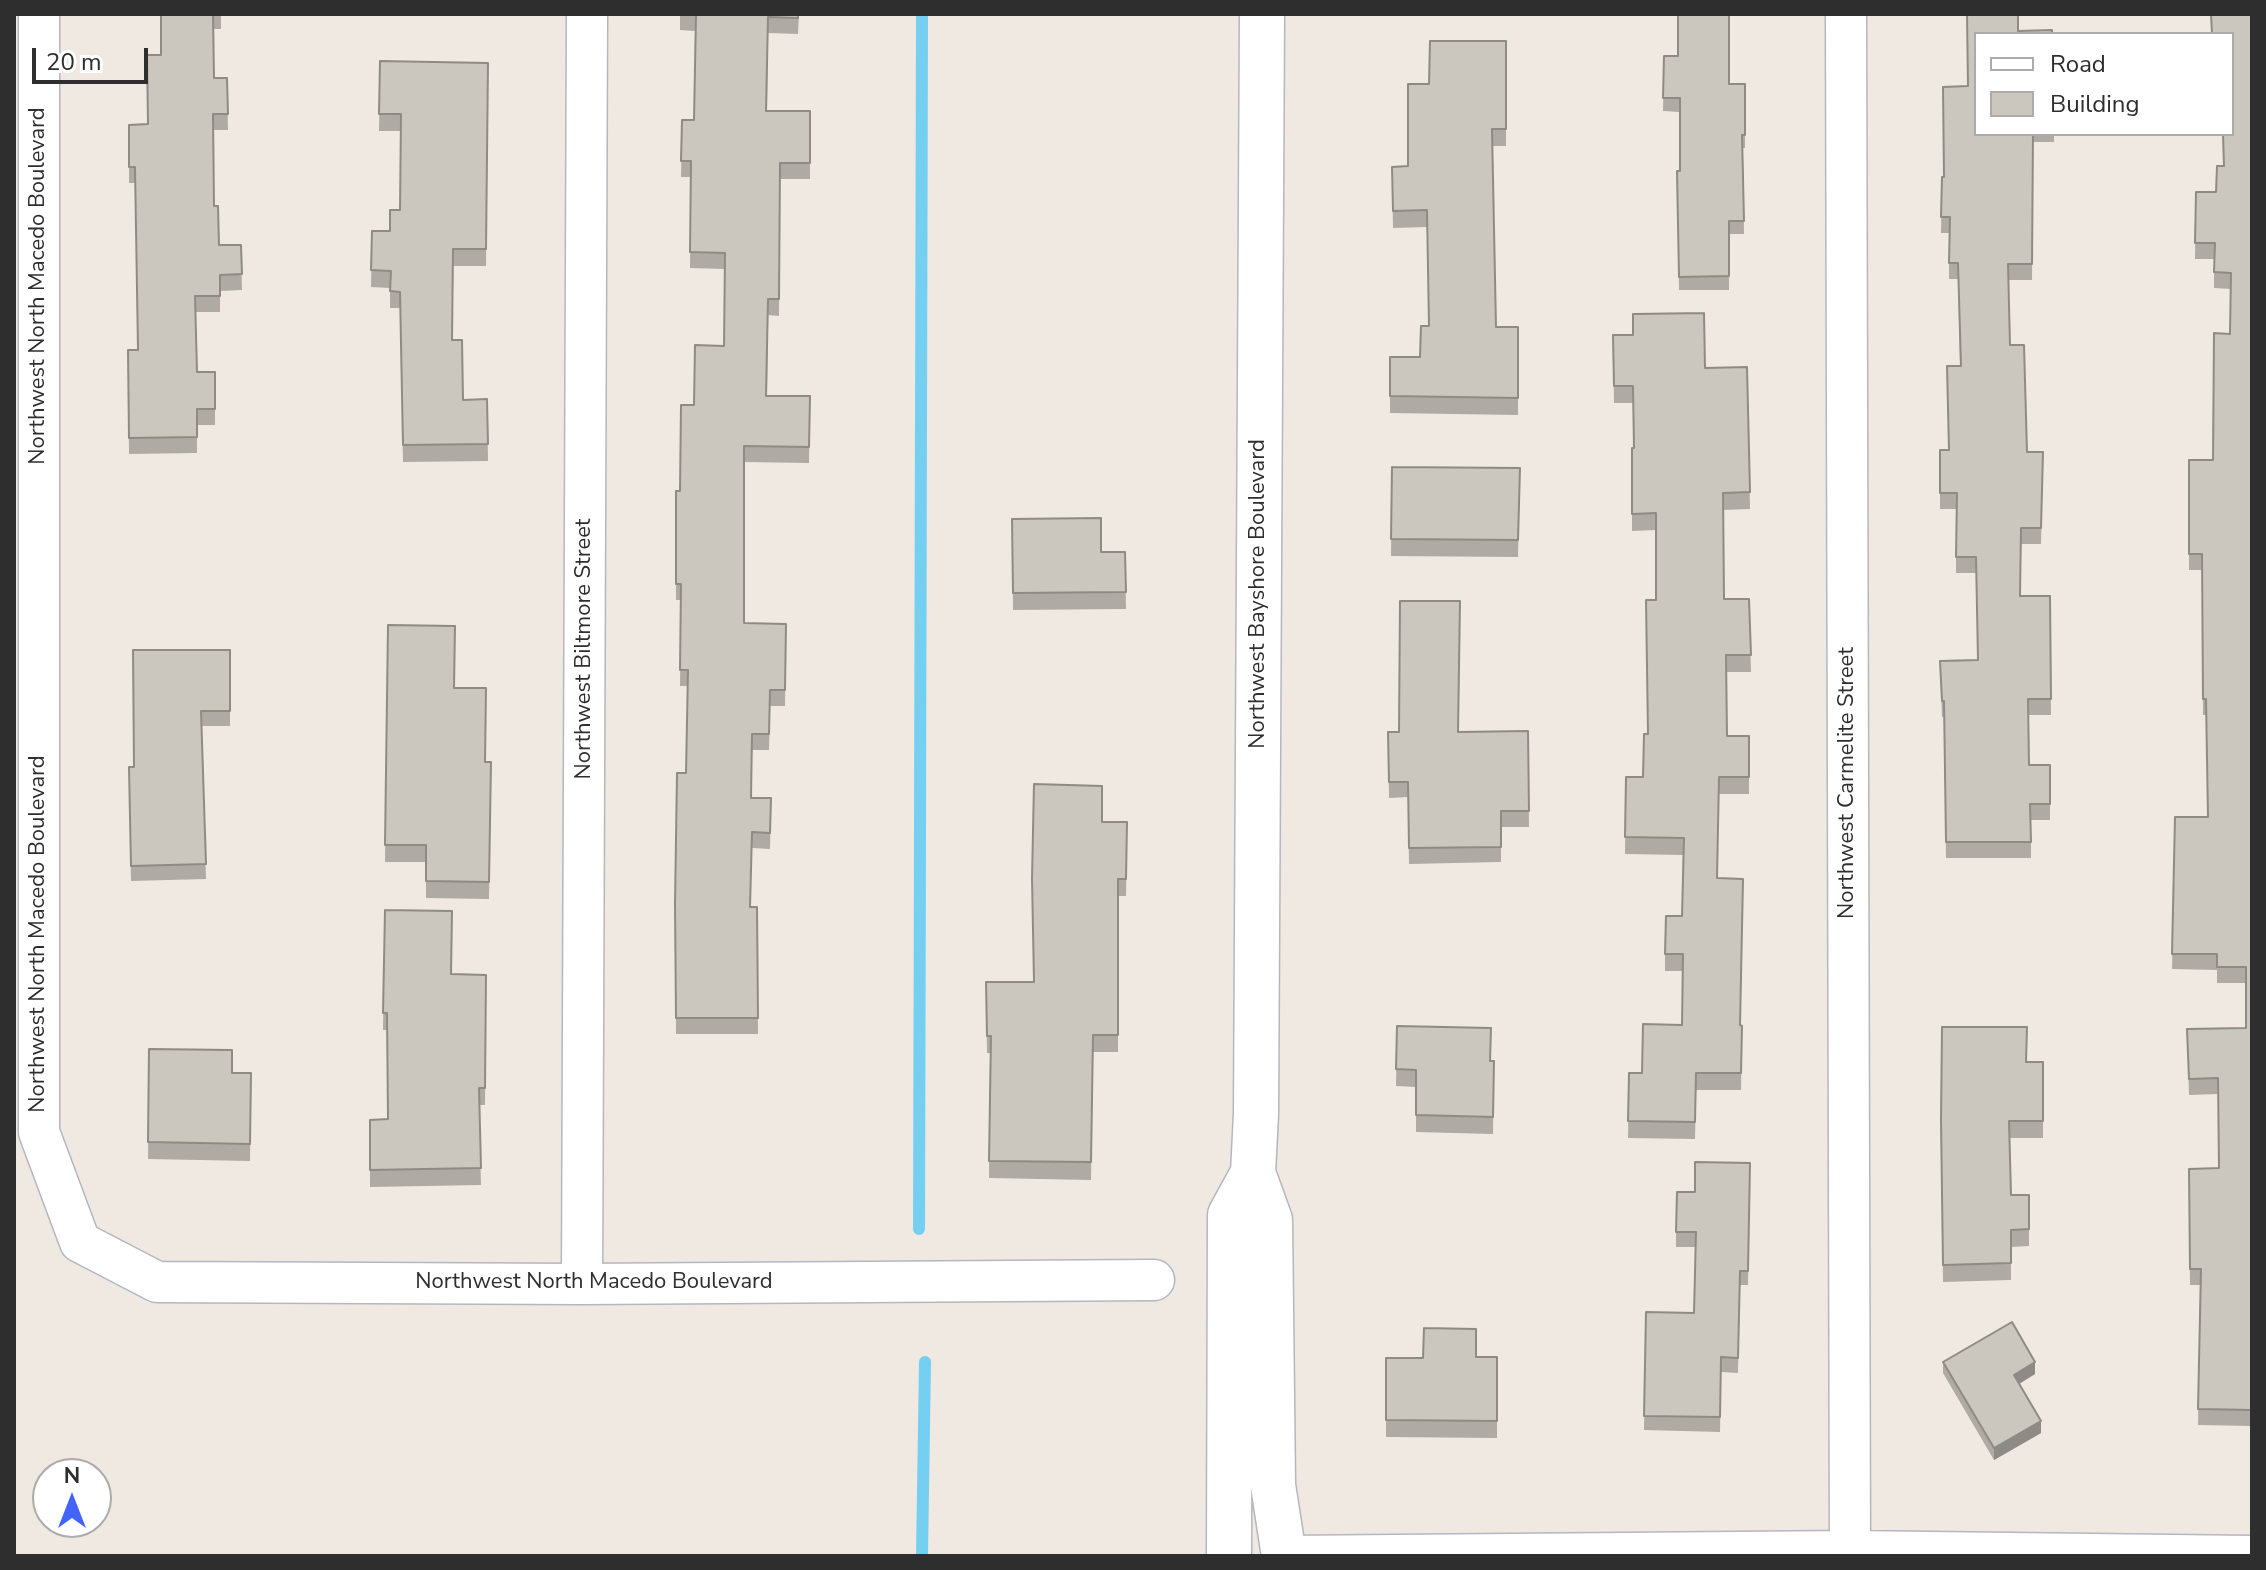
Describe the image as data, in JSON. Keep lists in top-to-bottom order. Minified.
{"streets":{"main road":["Northwest Bayshore Boulevard"],"street":["Northwest North Macedo Boulevard","Northwest Biltmore Street","Northwest Carmelite Street"]},"crossings":[["Northwest North Macedo Boulevard","Northwest Biltmore Street"]],"legend":["Road","Building"],"scale_bar":"20 m","north":"top"}
